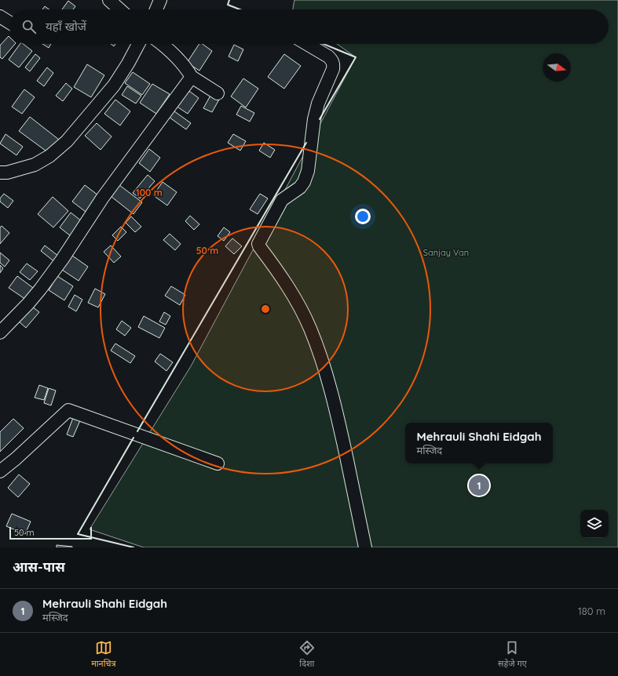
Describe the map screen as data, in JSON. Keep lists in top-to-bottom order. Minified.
{"parks":["Sanjay Van"],"scale_bar":"50 m","north":"right","page":{"search":"यहाँ खोजें","popup":["Mehrauli Shahi Eidgah","मस्जिद"],"pins":"1","scale":"50 m","heading":"आस-पास","list":[{"mark":"1","name":"Mehrauli Shahi Eidgah","note":"मस्जिद","value":"180 m"}],"nav":["मानचित्र","दिशा","सहेजे गए"]},"rings":["100 m","50 m"]}
